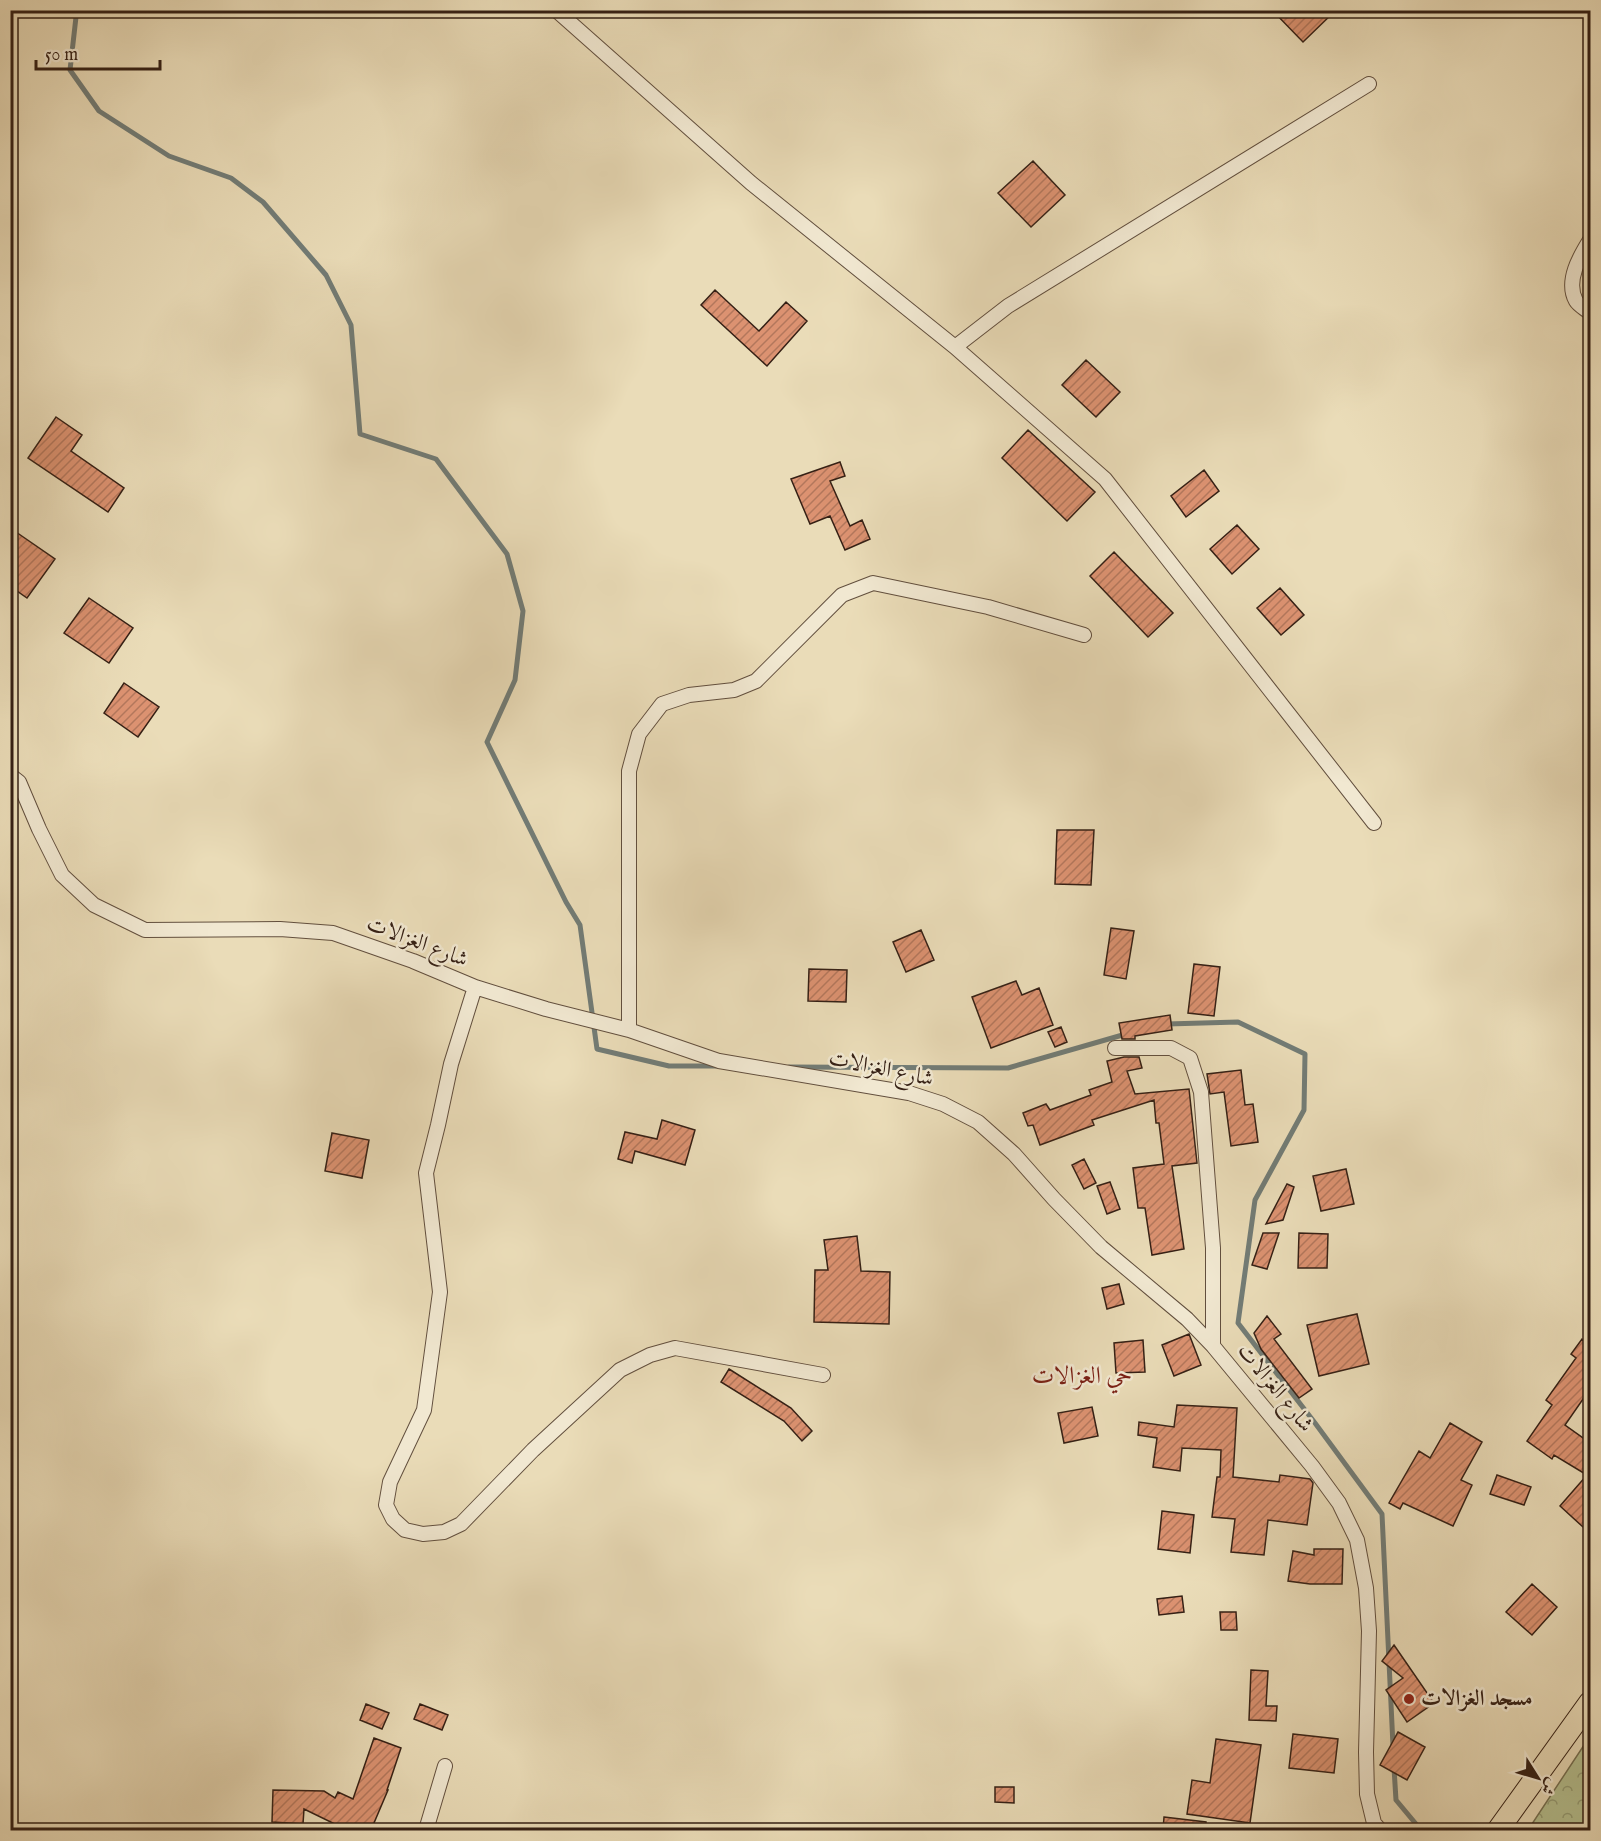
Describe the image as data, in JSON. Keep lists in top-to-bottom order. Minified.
{"streets":{"street":["شارع الغزالات"]},"districts":["حي الغزالات"],"places":["مسجد الغزالات"],"scale_bar":"50 m","north":"bottom right"}
